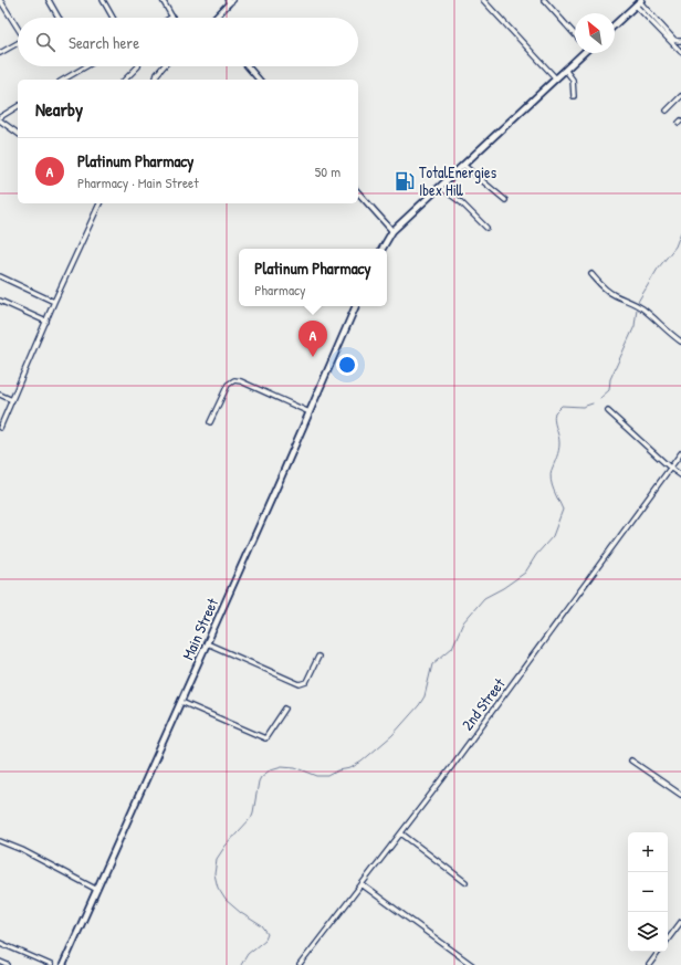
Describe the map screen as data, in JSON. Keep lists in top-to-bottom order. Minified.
{"streets":{"main road":["Main Street"],"street":["2nd Street"]},"places":{"fuel station":["TotalEnergies Ibex Hill"]},"north":"top left","page":{"search":"Search here","heading":"Nearby","list":[{"mark":"A","name":"Platinum Pharmacy","note":"Pharmacy · Main Street","value":"50 m"}],"popup":["Platinum Pharmacy","Pharmacy"],"pins":"A","map_buttons":["+","−"]}}
